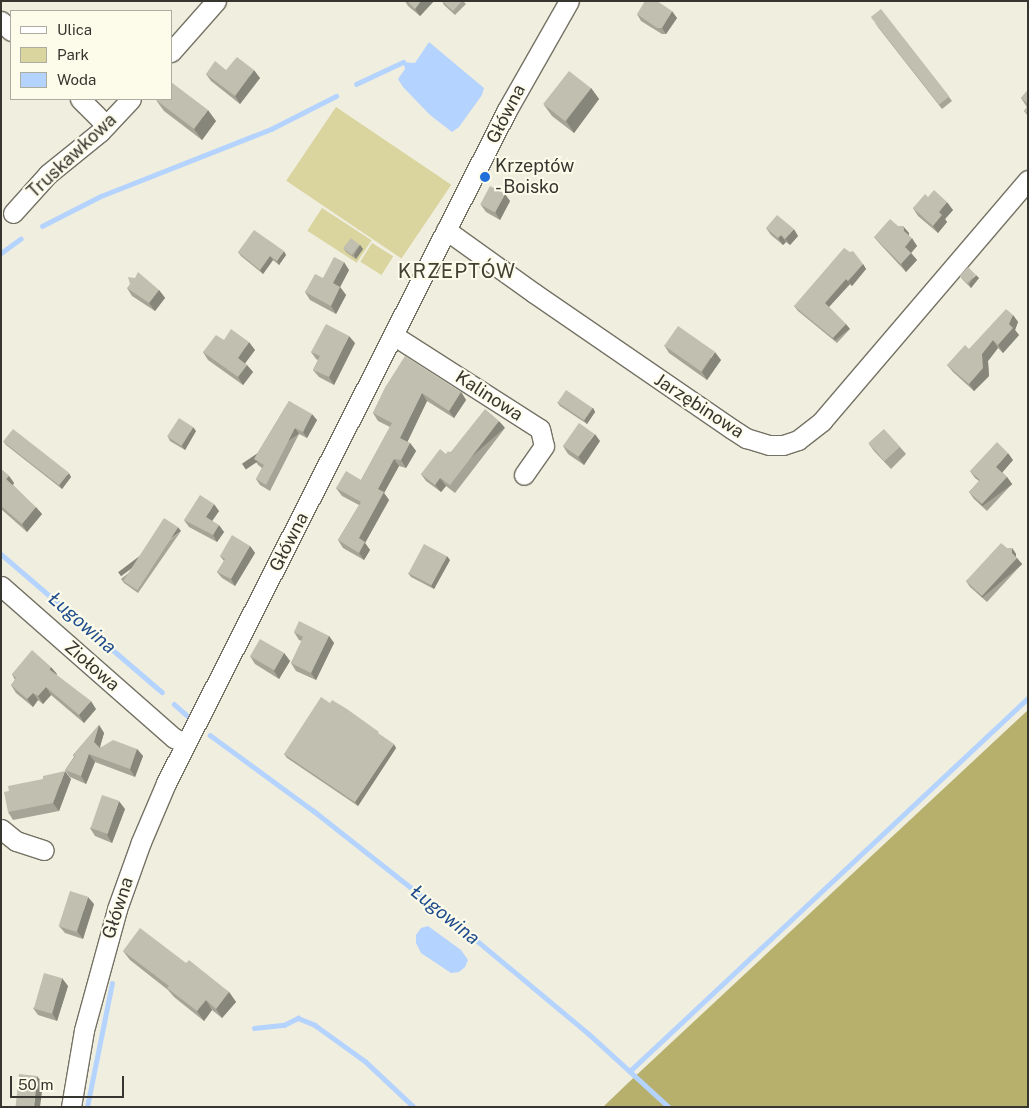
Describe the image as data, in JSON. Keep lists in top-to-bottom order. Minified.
{"streets":{"street":["Główna","Truskawkowa","Kalinowa","Jarzębinowa","Ziołowa"]},"crossings":[["Główna","Kalinowa"],["Główna","Jarzębinowa"],["Główna","Ziołowa"]],"districts":["KRZEPTÓW"],"water":["Ługowina"],"places":["Krzeptów - Boisko"],"legend":["Ulica","Park","Woda"],"scale_bar":"50 m"}
